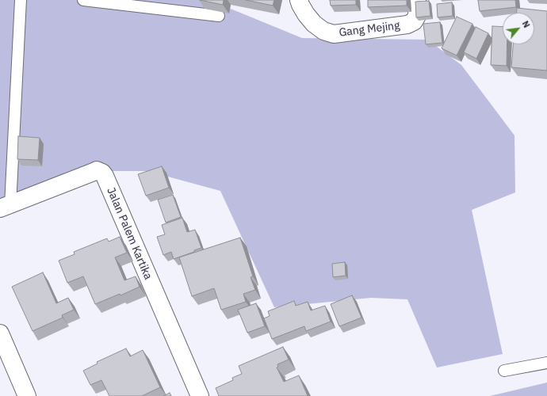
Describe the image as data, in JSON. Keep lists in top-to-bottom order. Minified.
{"streets":{"street":["Gang Mejing","Jalan Palem Kartika"]},"north":"top right"}
